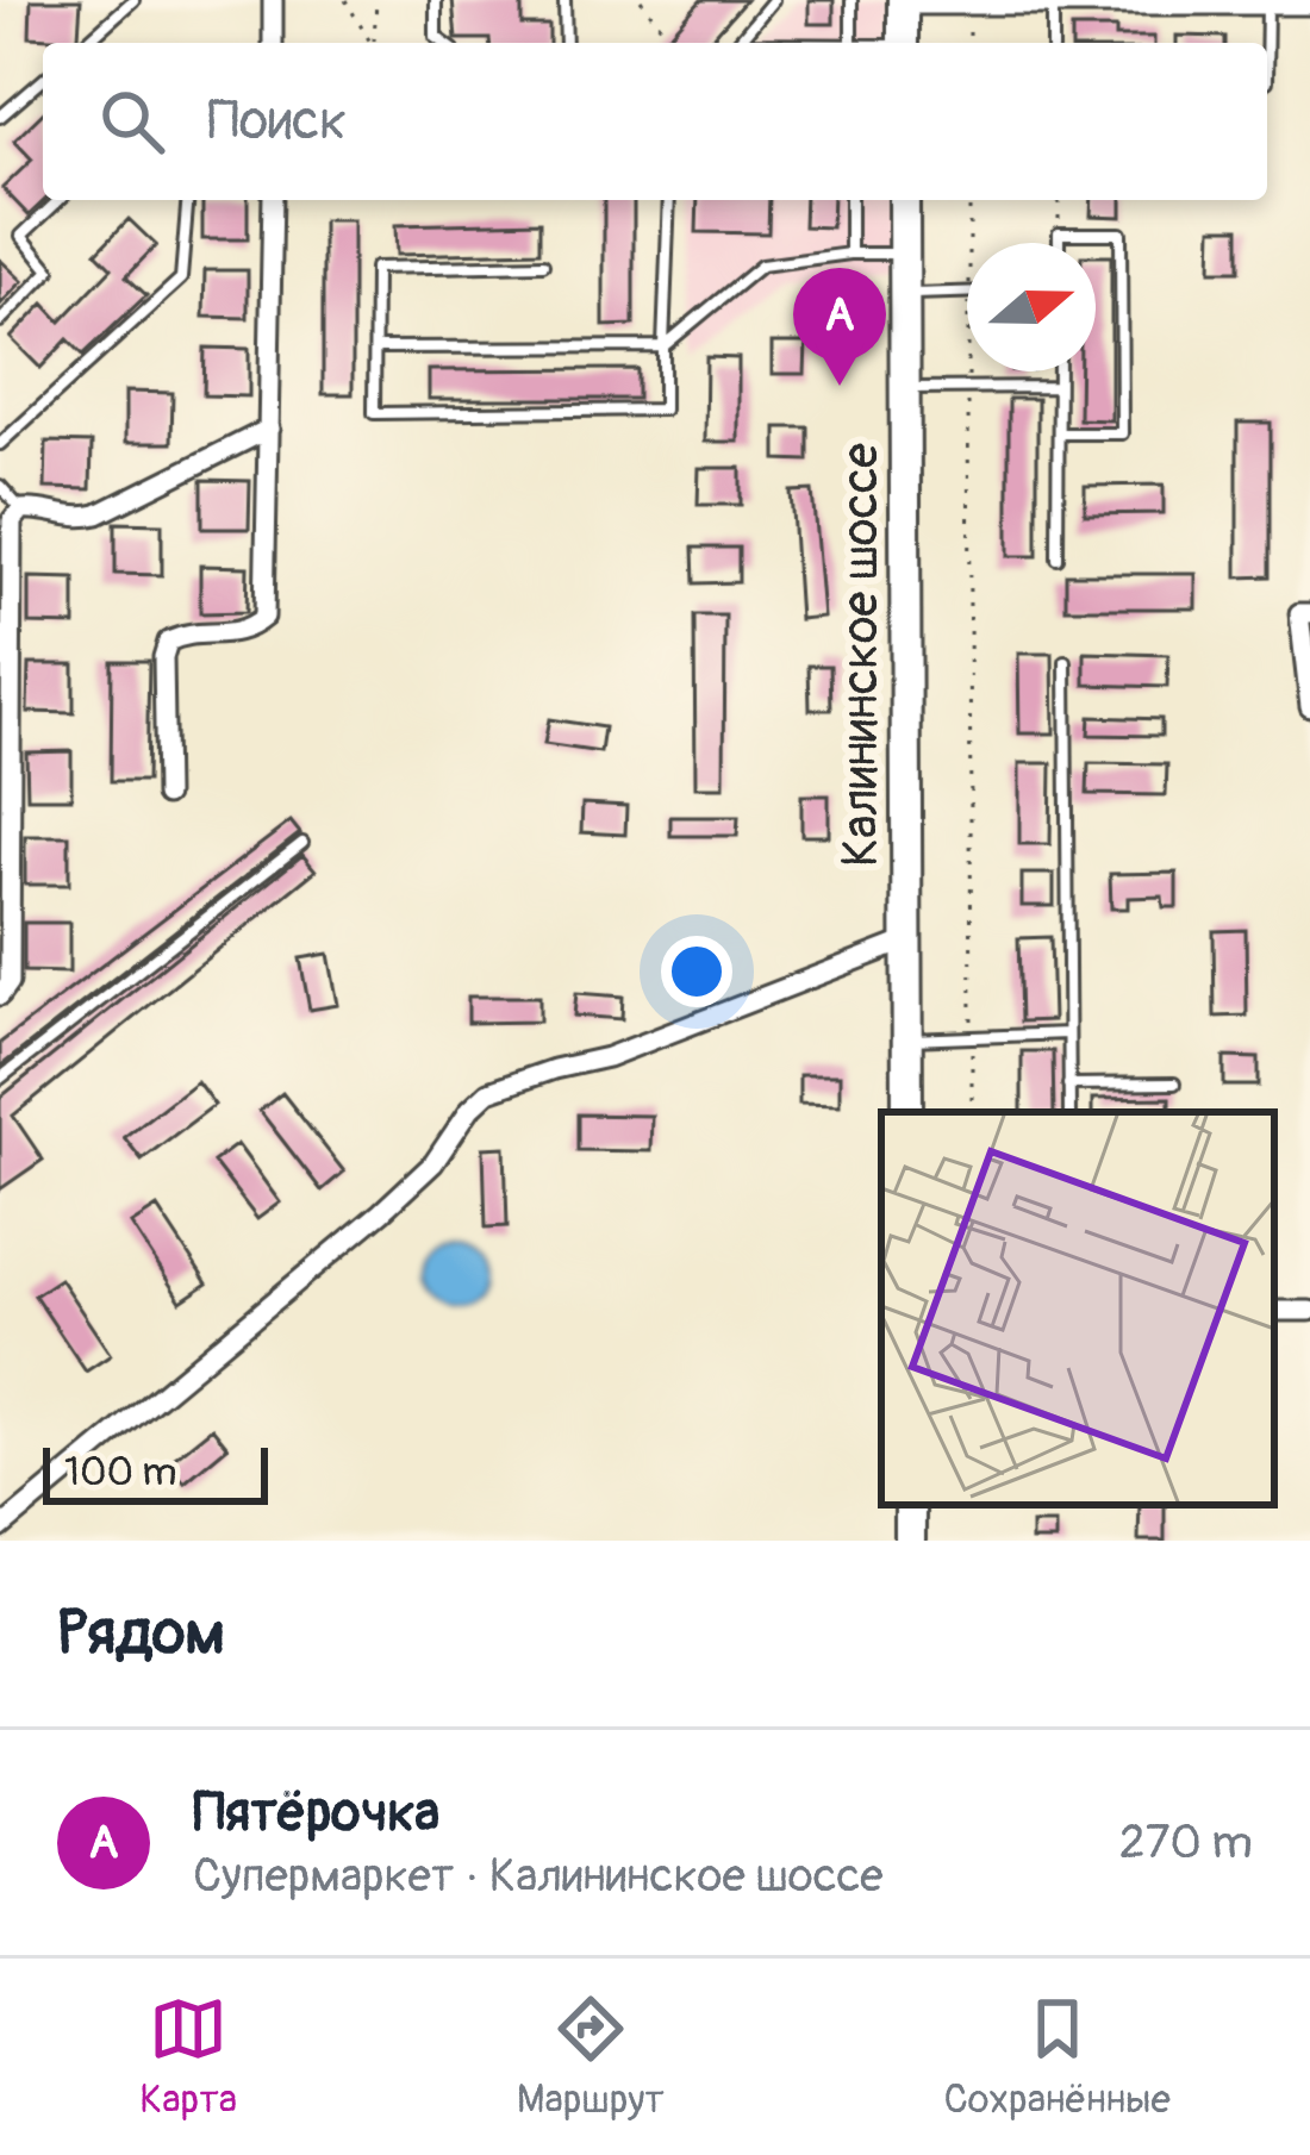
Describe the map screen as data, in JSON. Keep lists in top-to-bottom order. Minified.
{"streets":{"main road":["Калининское шоссе"]},"scale_bar":"100 m","north":"right","page":{"search":"Поиск","pins":"A","scale":"100 m","heading":"Рядом","list":[{"mark":"A","name":"Пятёрочка","note":"Супермаркет · Калининское шоссе","value":"270 m"}],"nav":["Карта","Маршрут","Сохранённые"]}}
